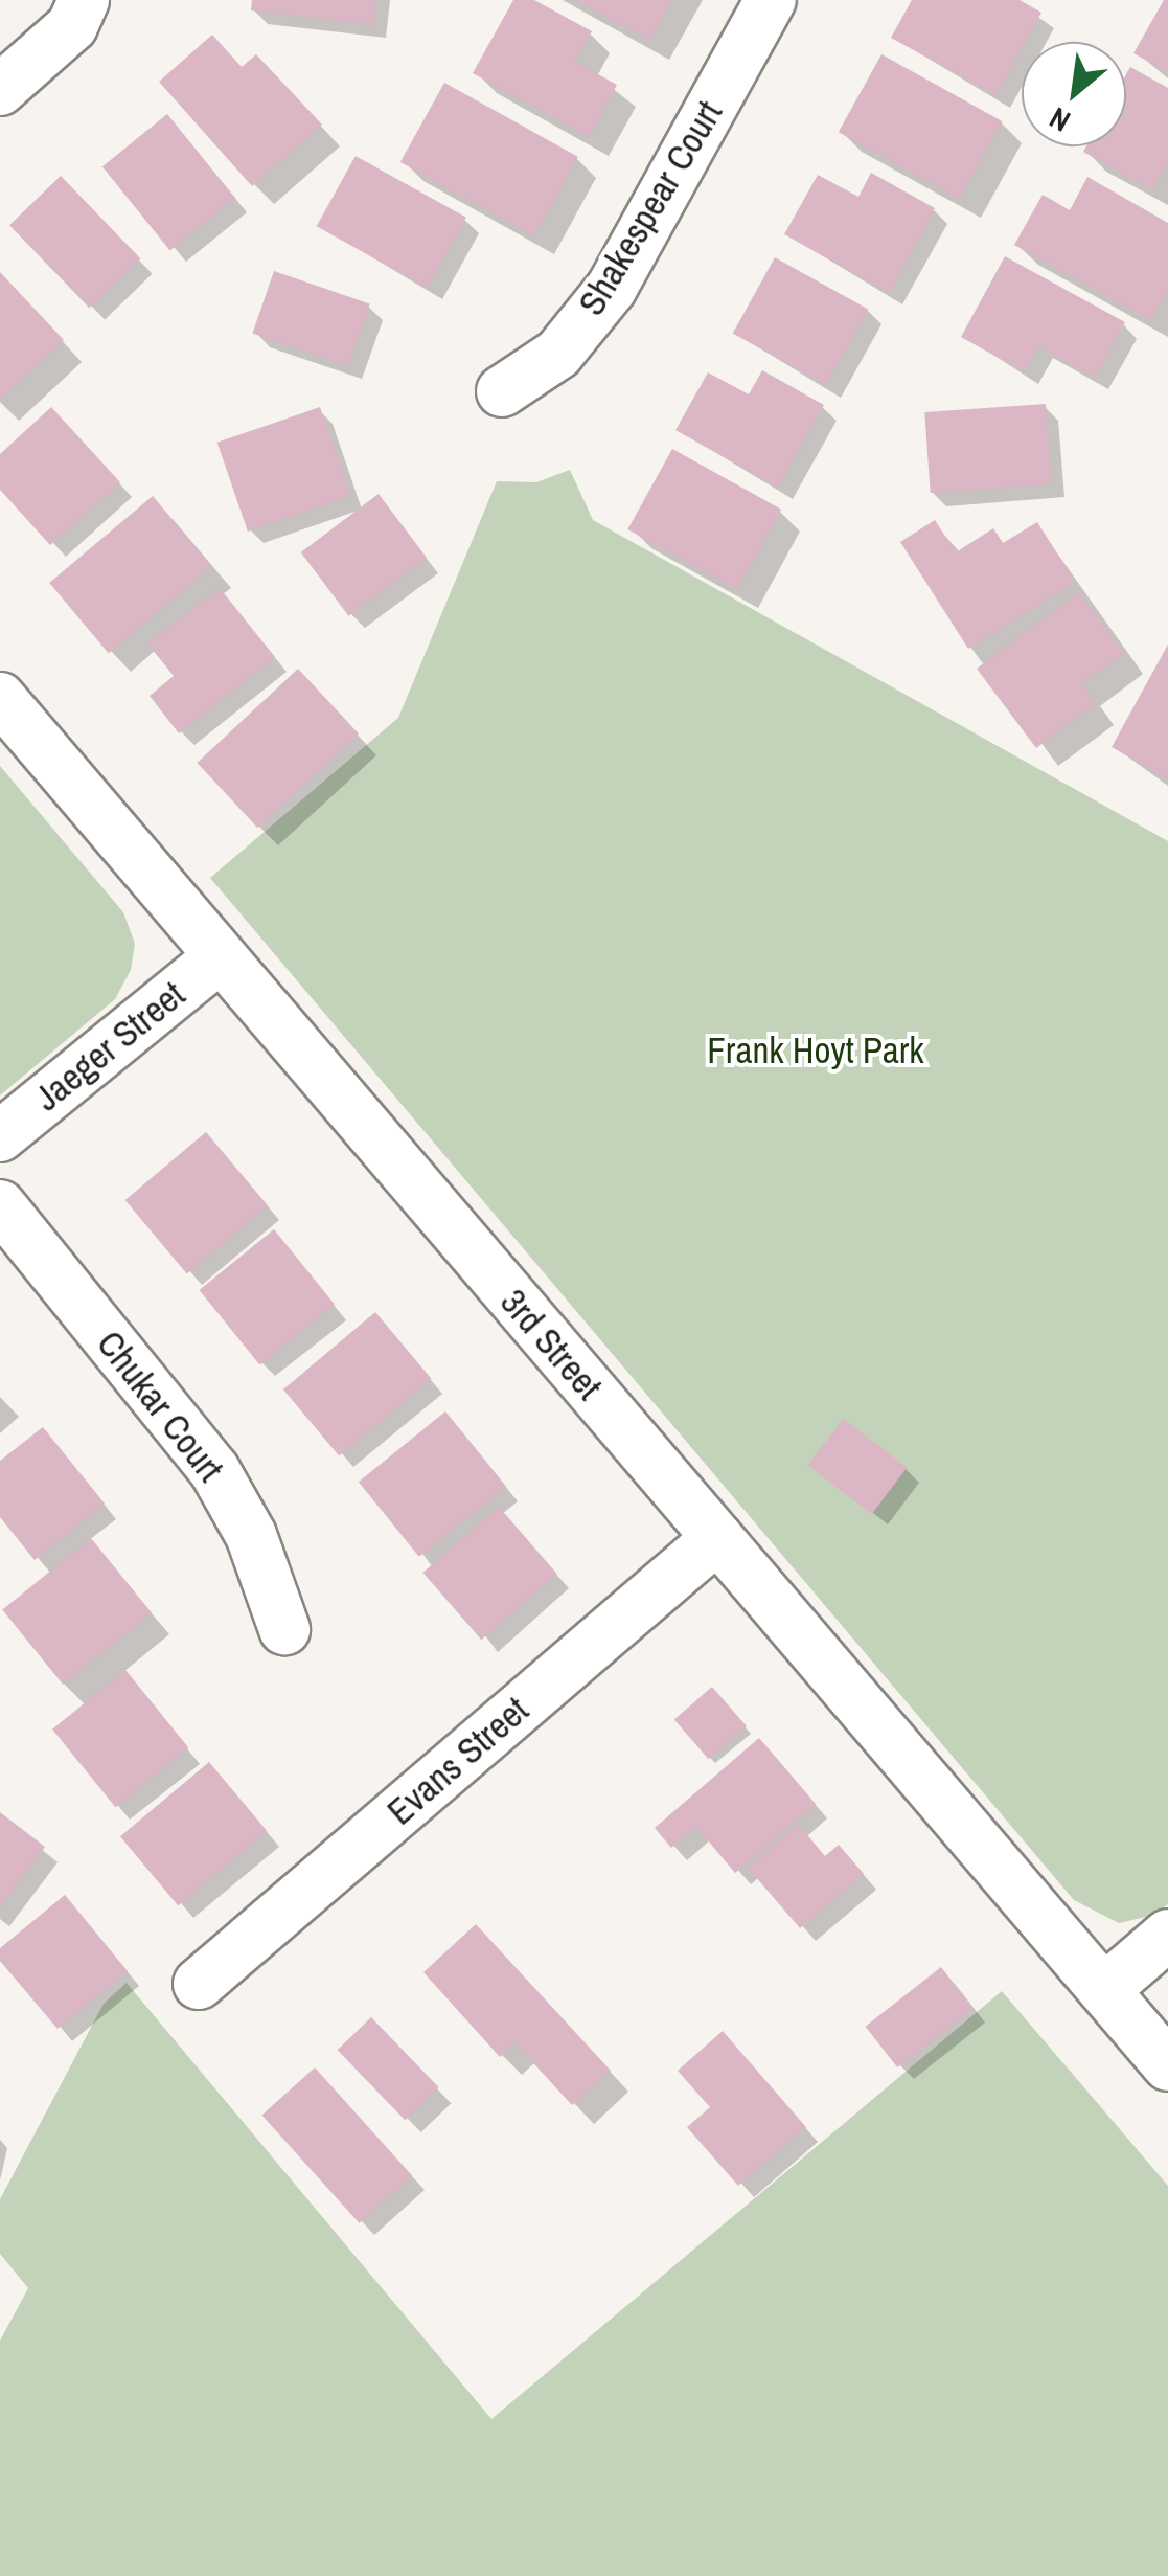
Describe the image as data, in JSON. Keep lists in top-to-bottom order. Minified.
{"streets":{"street":["Shakespear Court","Jaeger Street","3rd Street","Chukar Court","Evans Street"]},"crossings":[["Jaeger Street","3rd Street"],["3rd Street","Evans Street"]],"parks":["Frank Hoyt Park"],"north":"bottom left"}
